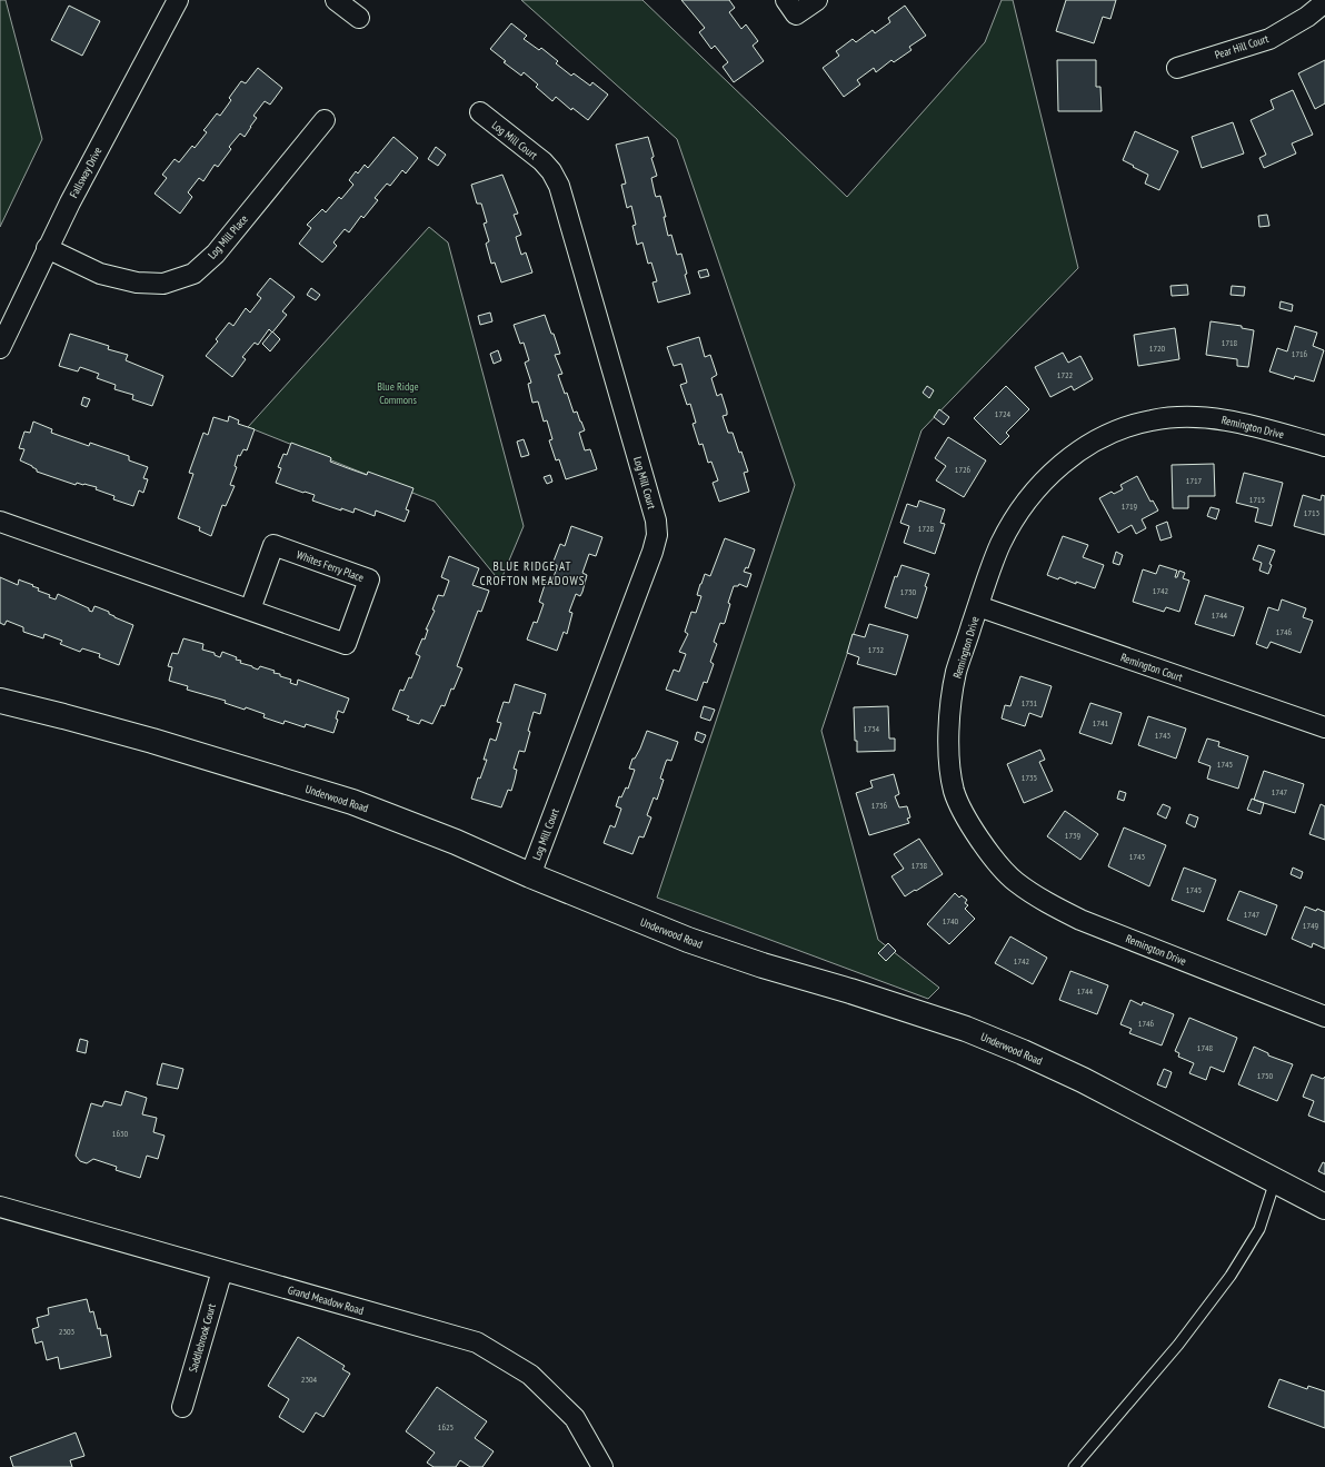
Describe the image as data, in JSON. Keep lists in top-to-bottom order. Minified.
{"streets":{"street":["Pear Hill Court","Log Mill Court","Fallsway Drive","Log Mill Place","Remington Drive","Whites Ferry Place","Remington Court","Underwood Road","Grand Meadow Road","Saddlebrook Court"]},"crossings":[["Log Mill Court","Underwood Road"],["Fallsway Drive","Log Mill Place"],["Remington Drive","Remington Court"],["Grand Meadow Road","Saddlebrook Court"]],"districts":["BLUE RIDGE AT CROFTON MEADOWS"],"parks":["Blue Ridge Commons"],"house_numbers":["1718","1720","1716","1722","1724","1726","1717","1715","1719","1713","1728","1742","1730","1744","1746","1732","1731","1741","1734","1743","1745","1735","1747","1736","1739","1743","1738","1745","1747","1740","1749","1742","1744","1746","1748","1750","1630","2303","2304","1625"]}
